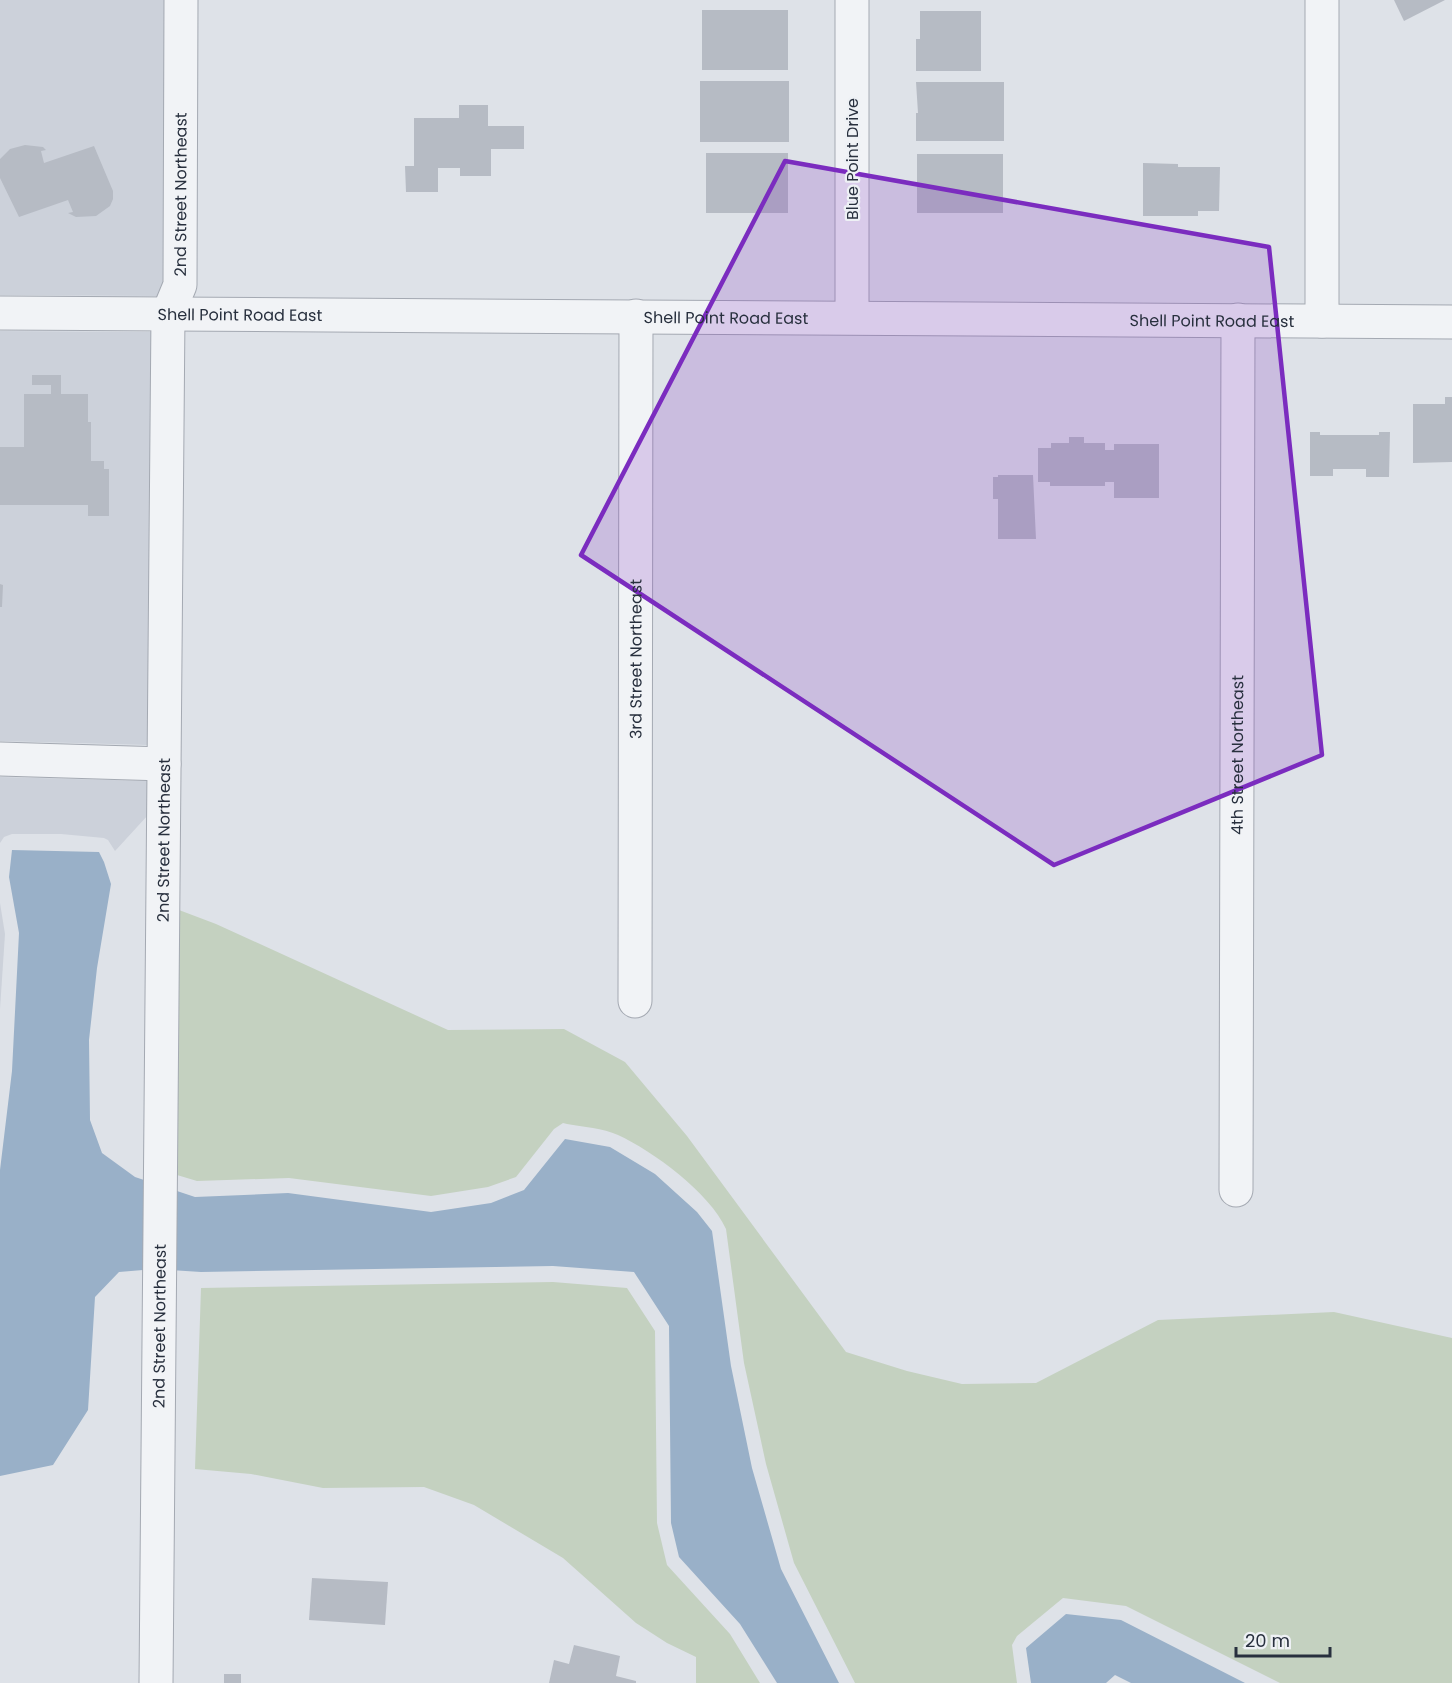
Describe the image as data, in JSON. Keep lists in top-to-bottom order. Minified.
{"streets":{"street":["Blue Point Drive","2nd Street Northeast","Shell Point Road East","3rd Street Northeast","4th Street Northeast"]},"crossings":[["Blue Point Drive","Shell Point Road East"],["2nd Street Northeast","Shell Point Road East"],["Shell Point Road East","3rd Street Northeast"],["Shell Point Road East","4th Street Northeast"]],"scale_bar":"20 m"}
